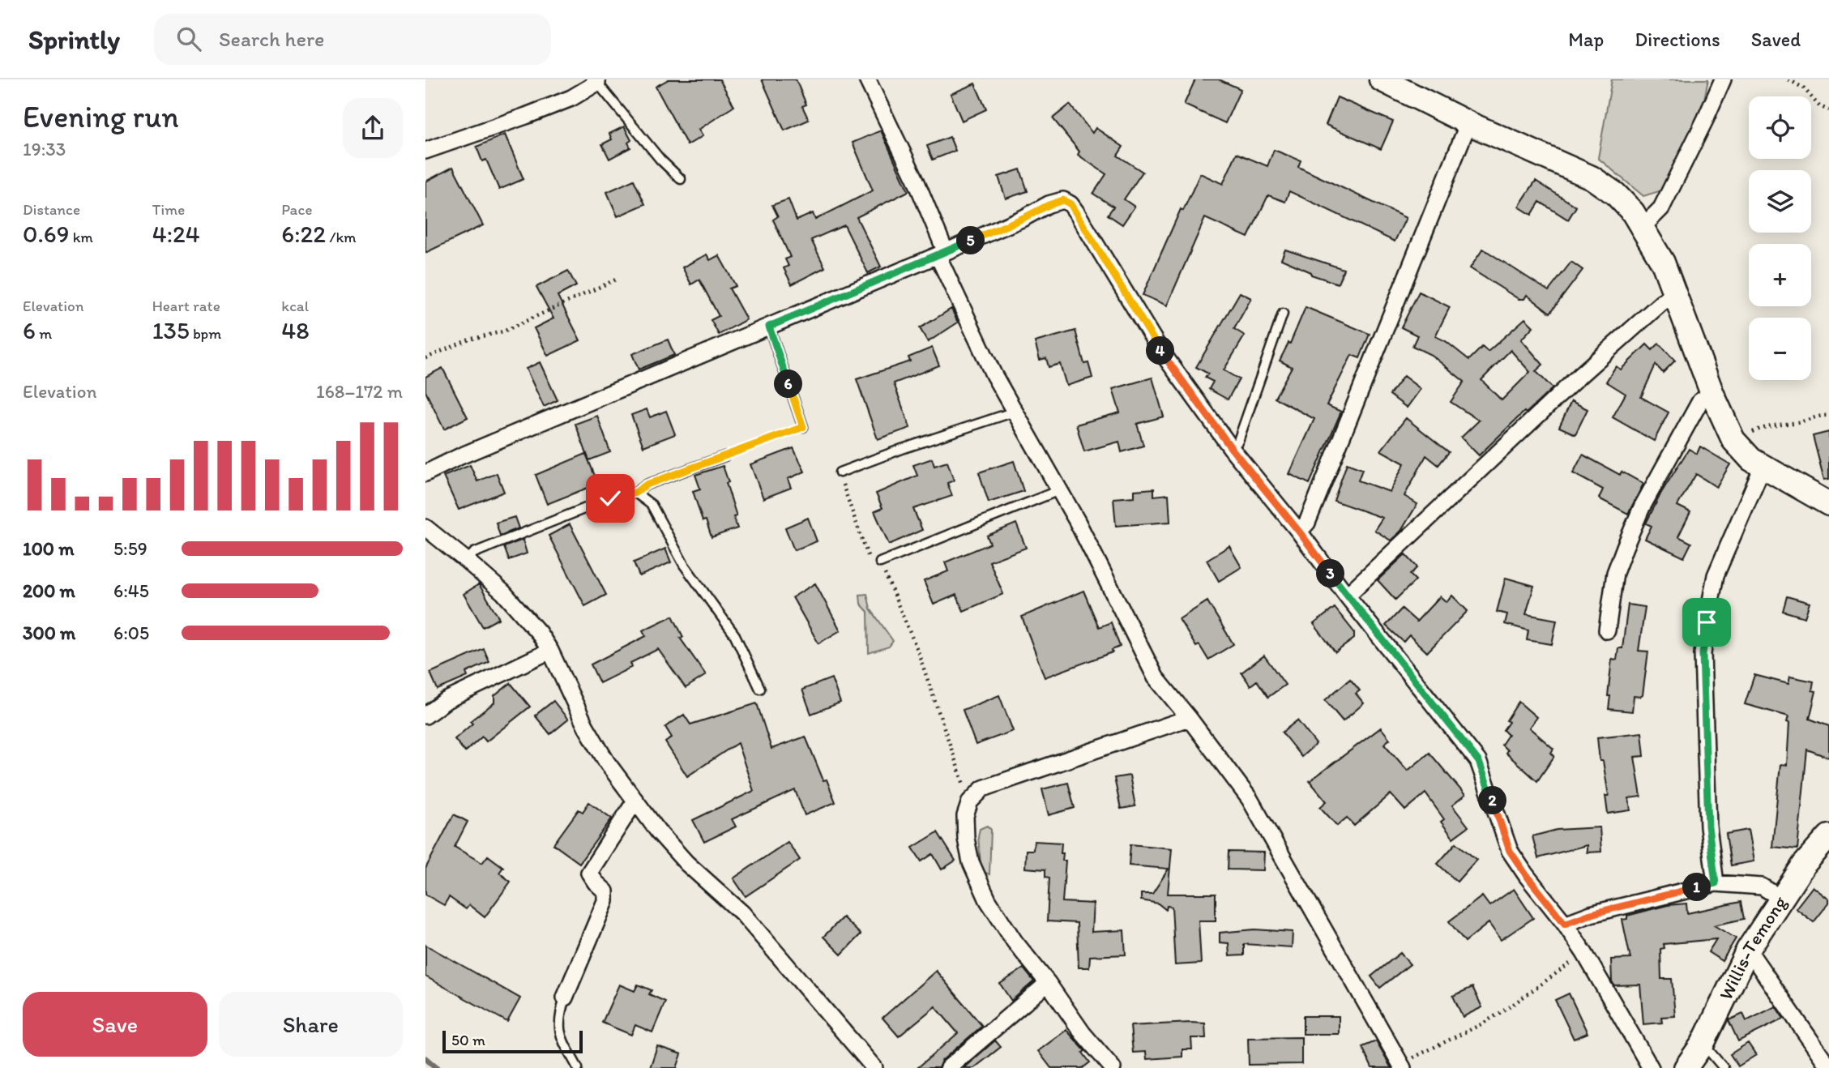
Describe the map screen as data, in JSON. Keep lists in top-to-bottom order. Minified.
{"streets":{"main road":["Willis-Temong"]},"scale_bar":"50 m","page":{"header":"Sprintly","search":"Search here","nav":["Map","Directions","Saved"],"heading":["Evening run","19:33"],"map_buttons":["+","−"],"stats":[["Distance","0.69 km"],["Time","4:24"],["Pace","6:22 /km"],["Elevation","6 m"],["Heart rate","135 bpm"],["kcal","48"]],"pins":["5","4","6","3","2","1"],"chart":["Elevation","168–172 m"],"list":[{"name":"100 m","note":"5:59"},{"name":"200 m","note":"6:45"},{"name":"300 m","note":"6:05"}],"buttons":["Save","Share"],"scale":"50 m"}}
